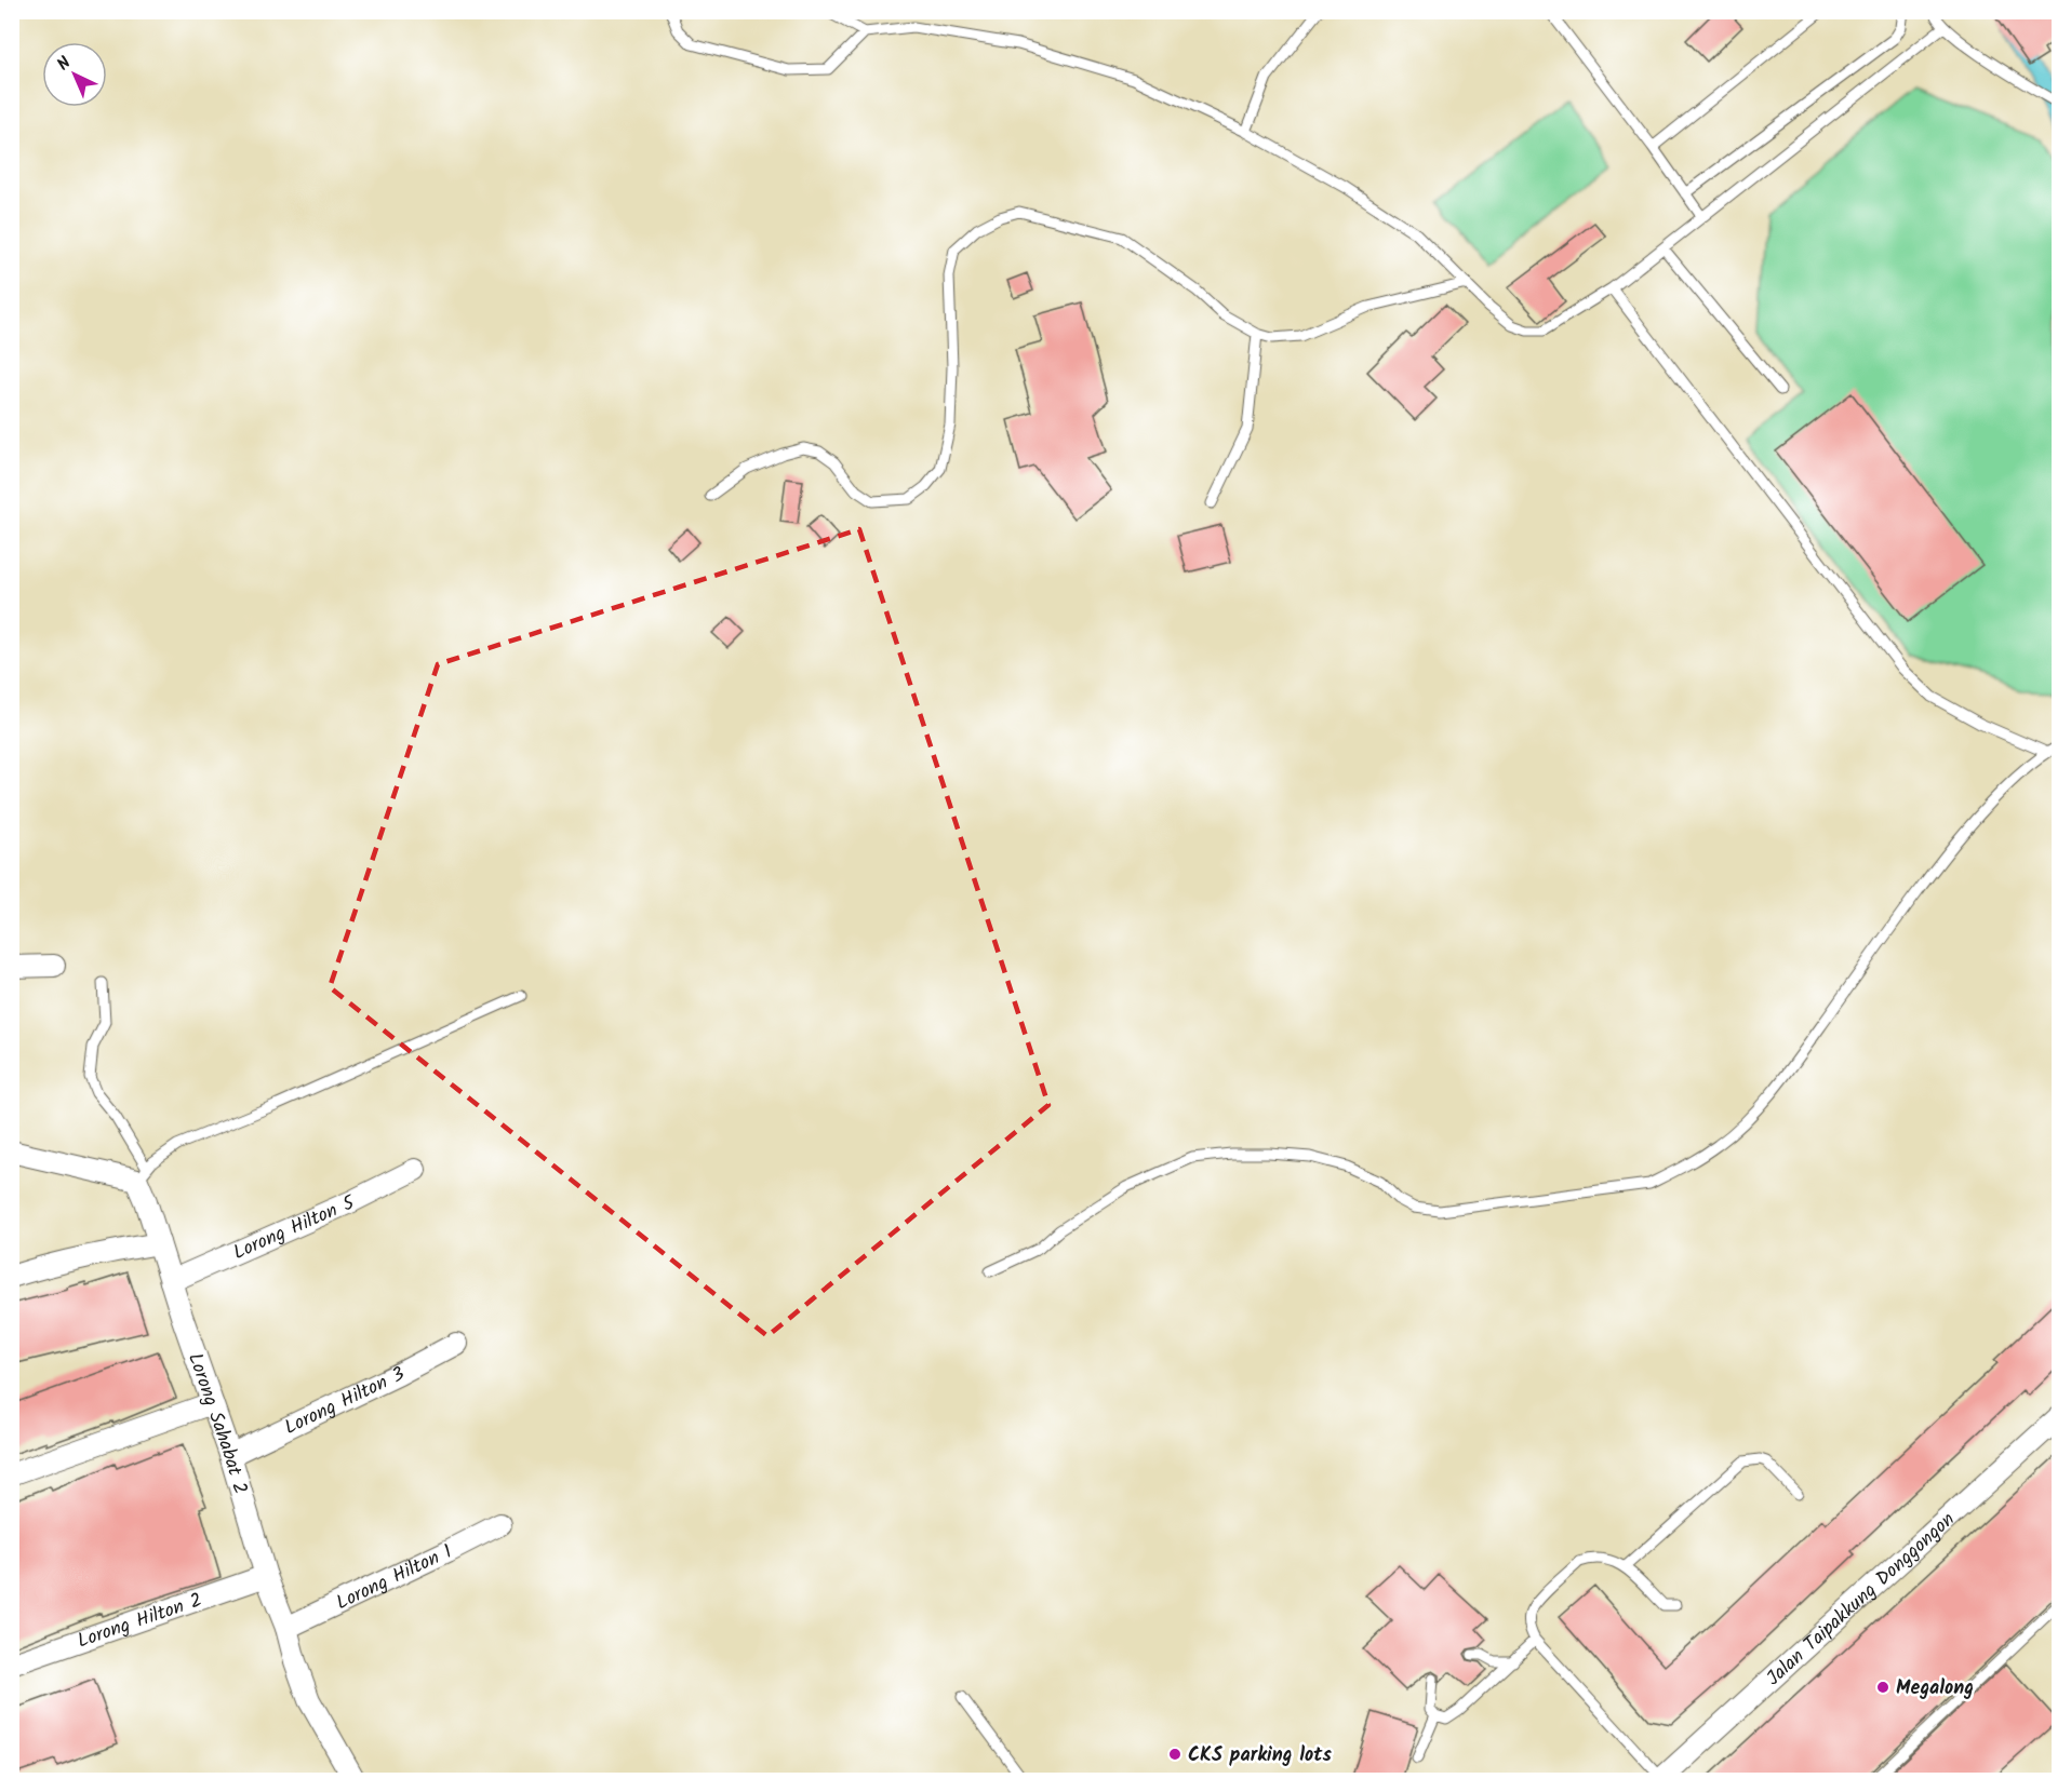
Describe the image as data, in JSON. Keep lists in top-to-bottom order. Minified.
{"streets":{"street":["Lorong Hilton 5","Lorong Hilton 3","Lorong Sahabat 2","Lorong Hilton 1","Jalan Taipakkung Donggongon","Lorong Hilton 2"]},"crossings":[["Lorong Hilton 5","Lorong Sahabat 2"],["Lorong Hilton 3","Lorong Sahabat 2"],["Lorong Sahabat 2","Lorong Hilton 1"],["Lorong Sahabat 2","Lorong Hilton 2"]],"places":["Megalong","CKS parking lots"],"north":"top left"}
